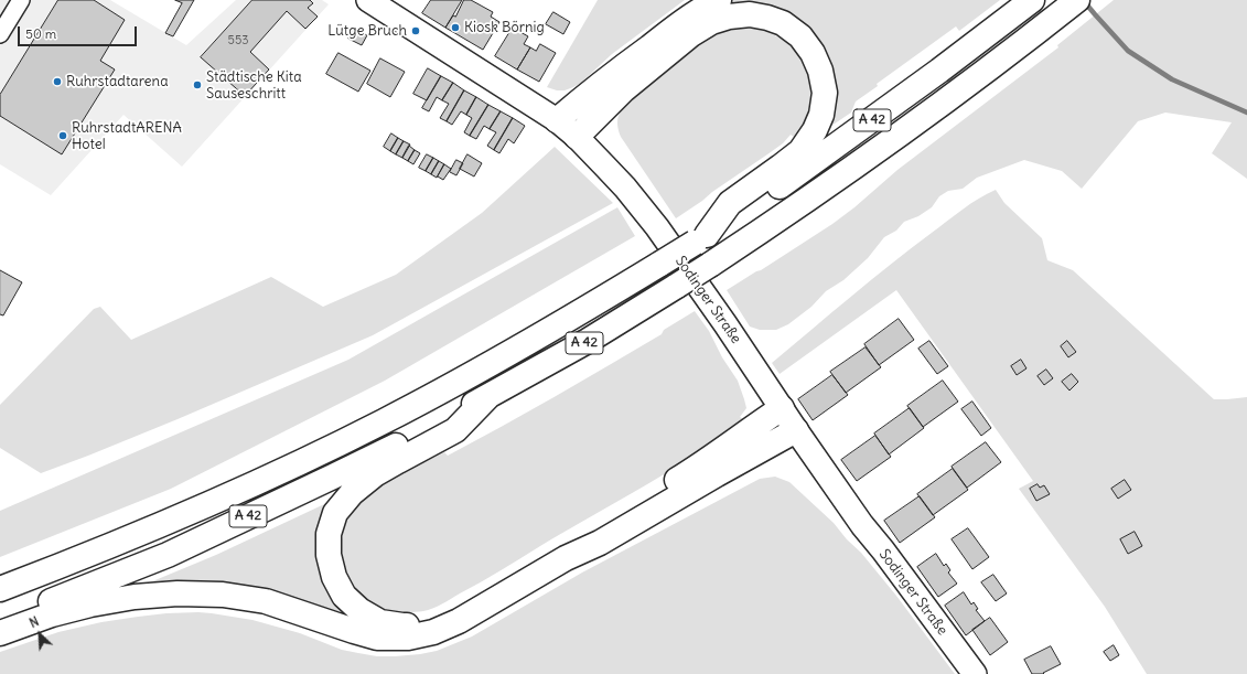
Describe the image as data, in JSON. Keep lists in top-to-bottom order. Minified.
{"streets":{"highway":["A 42"],"main road":["Sodinger Straße"]},"places":["Kiosk Börnig","Lütge Bruch","Ruhrstadtarena","Städtische Kita Sauseschritt","RuhrstadtARENA Hotel"],"house_numbers":["553"],"scale_bar":"50 m","north":"top left"}
